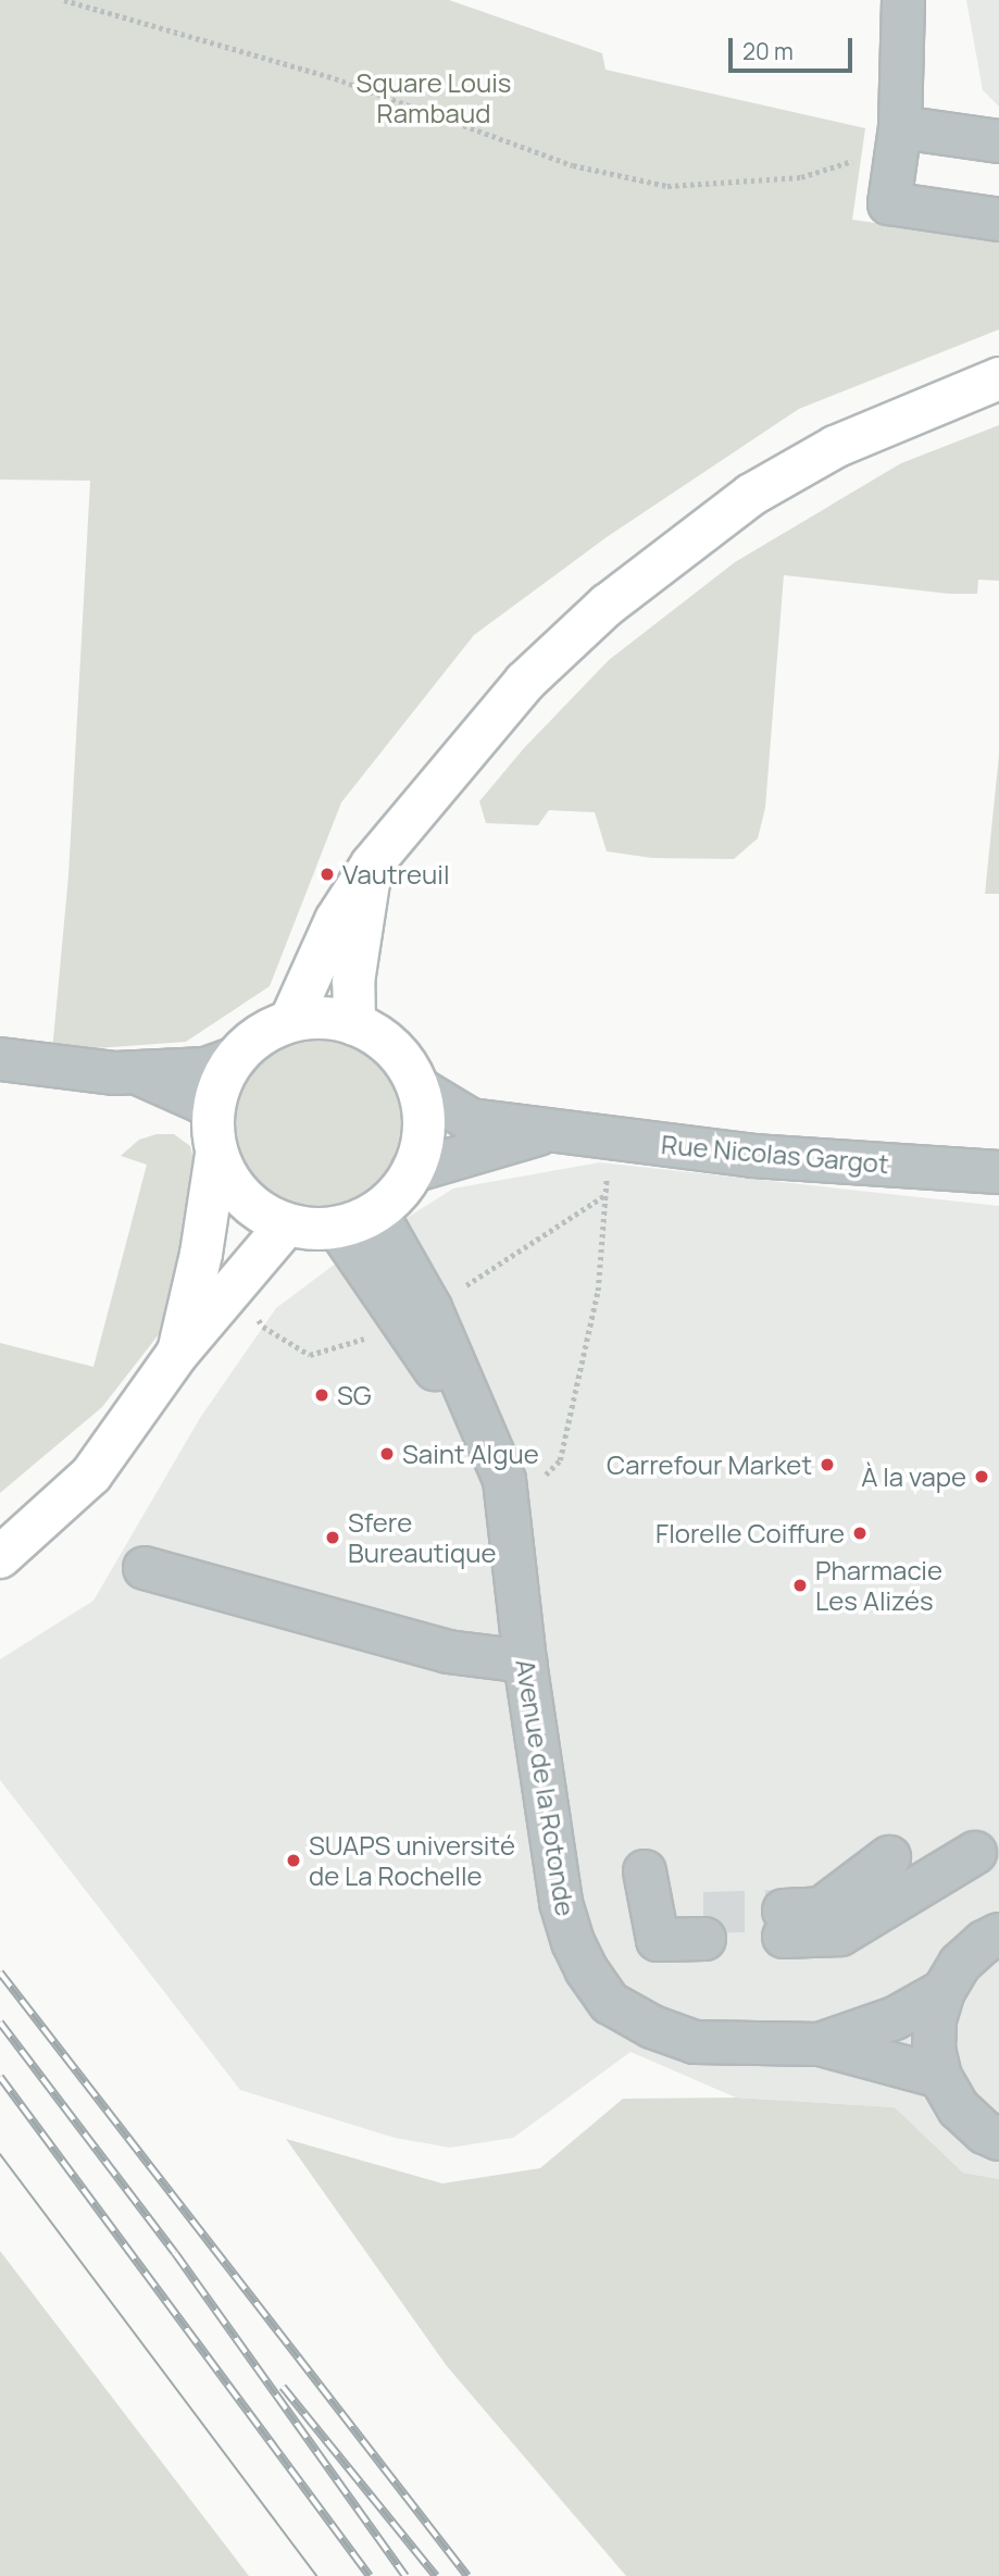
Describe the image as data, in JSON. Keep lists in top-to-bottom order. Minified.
{"streets":{"street":["Rue Nicolas Gargot","Avenue de la Rotonde"]},"crossings":[["Rue Nicolas Gargot","Avenue de la Rotonde"]],"parks":["Square Louis Rambaud"],"places":["Vautreuil","SG","Saint Algue","Carrefour Market","À la vape","Florelle Coiffure","Sfere Bureautique","Pharmacie Les Alizés","SUAPS université de La Rochelle"],"scale_bar":"20 m"}
